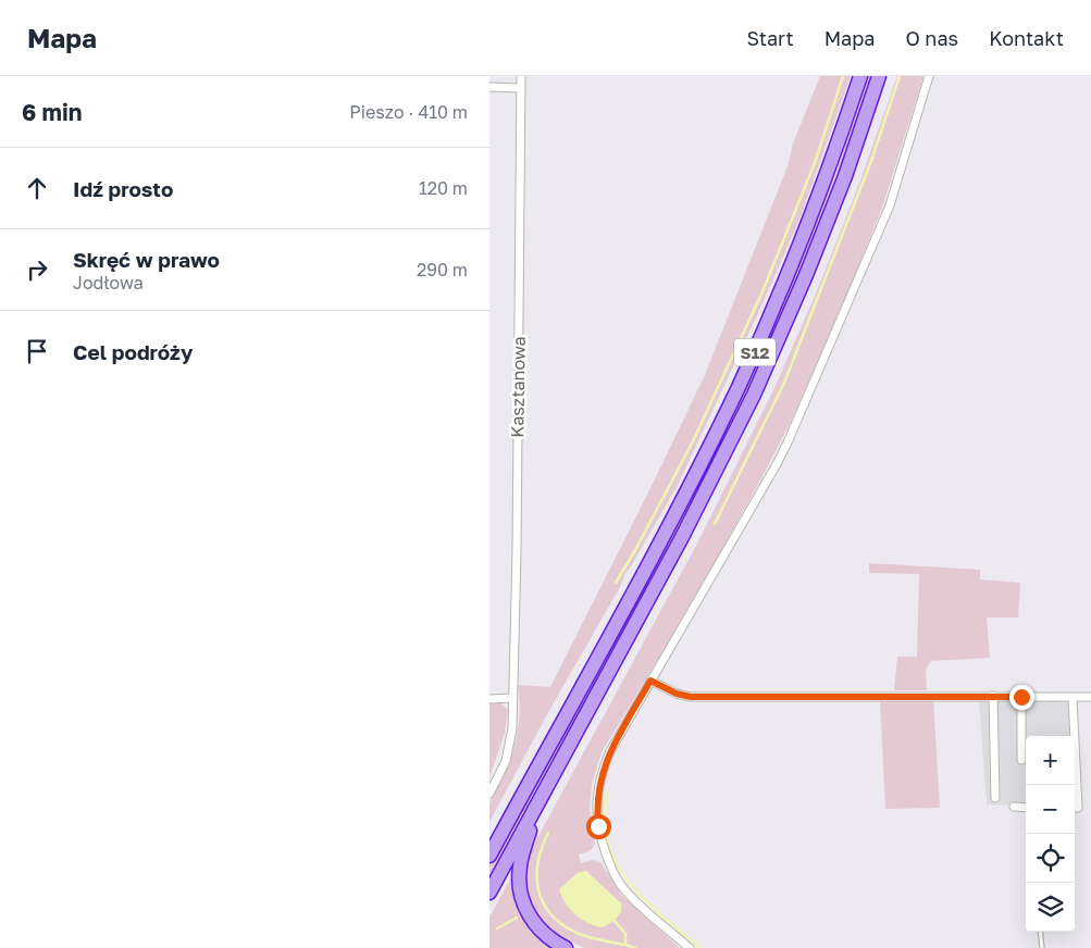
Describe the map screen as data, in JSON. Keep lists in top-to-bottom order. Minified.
{"streets":{"highway":["S12"],"street":["Kasztanowa"]},"page":{"header":"Mapa","nav":["Start","Mapa","O nas","Kontakt"],"heading":["6 min","Pieszo · 410 m"],"list":[["Idź prosto","120 m"],["Skręć w prawo","Jodłowa","290 m"],"Cel podróży"],"map_buttons":["+","−"]}}
